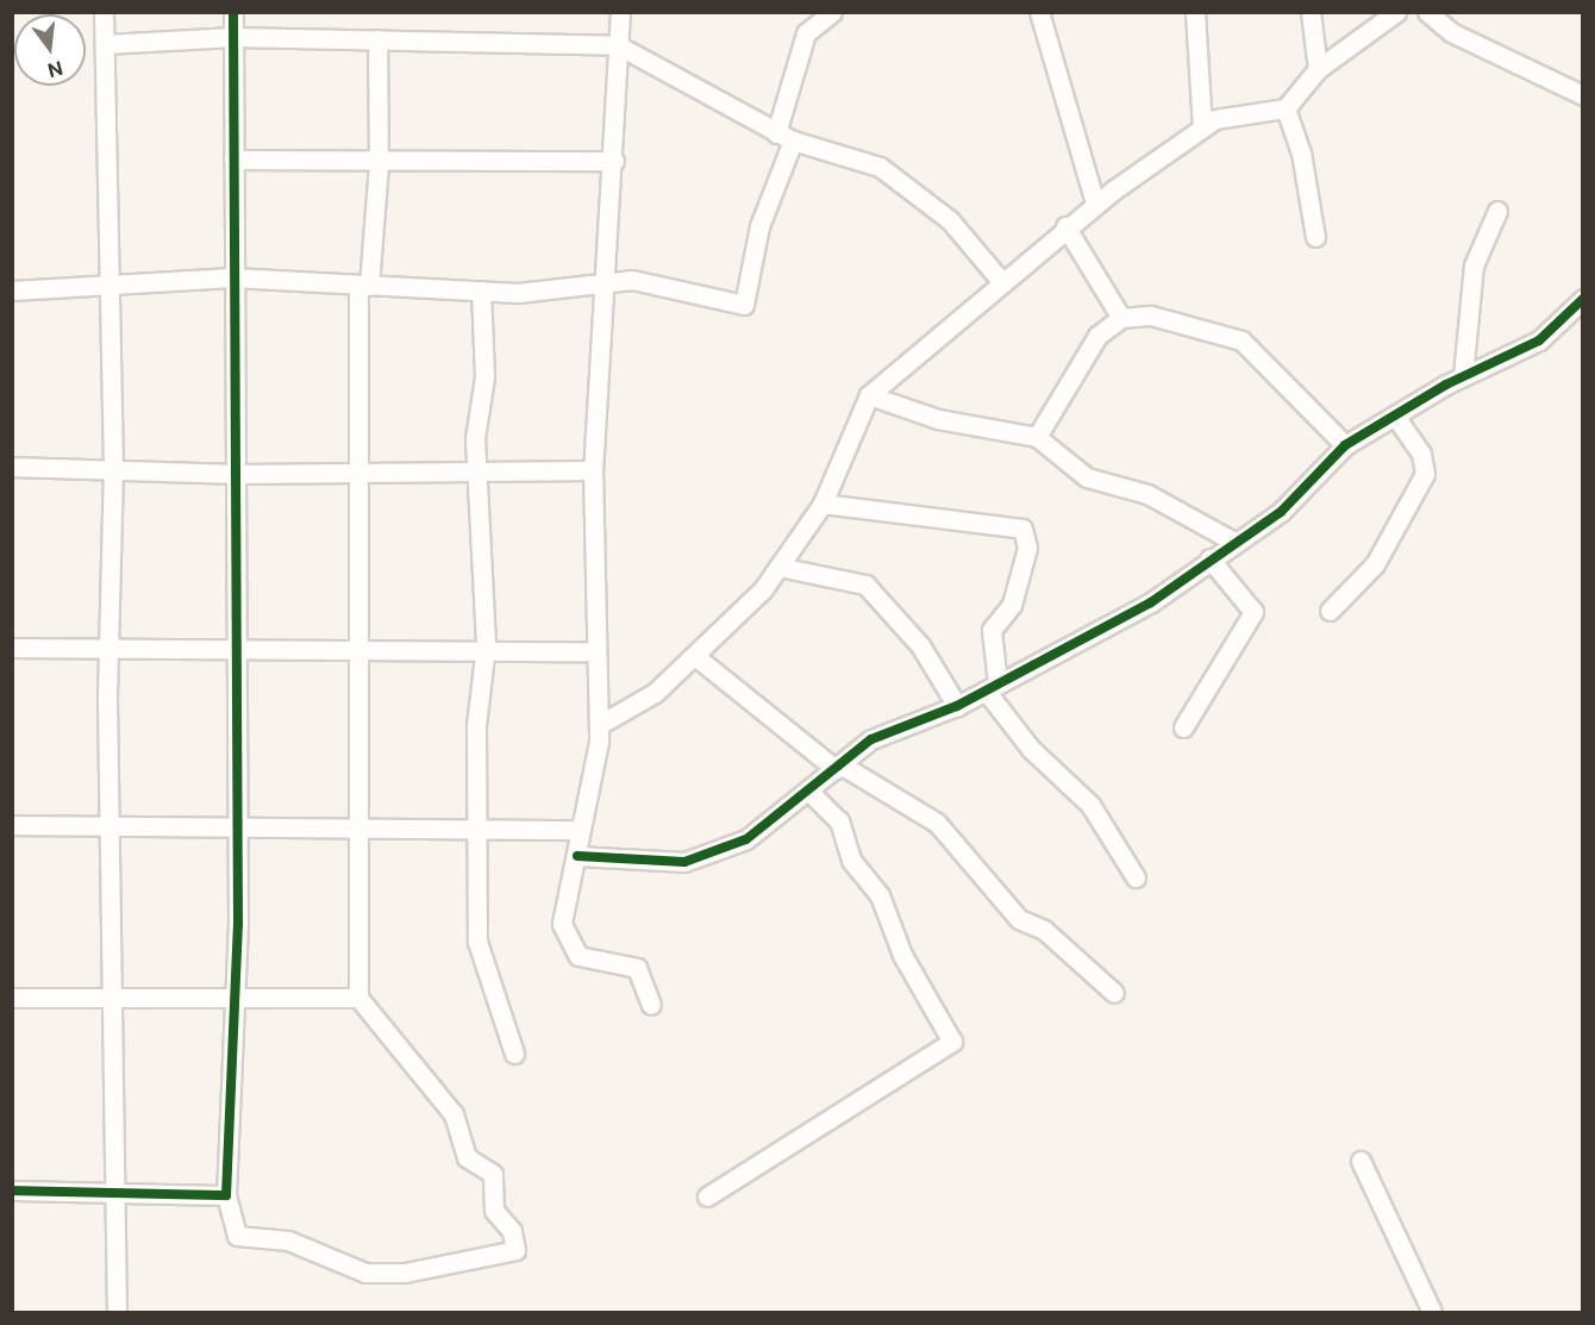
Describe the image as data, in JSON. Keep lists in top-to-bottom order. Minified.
{"north":"bottom"}
